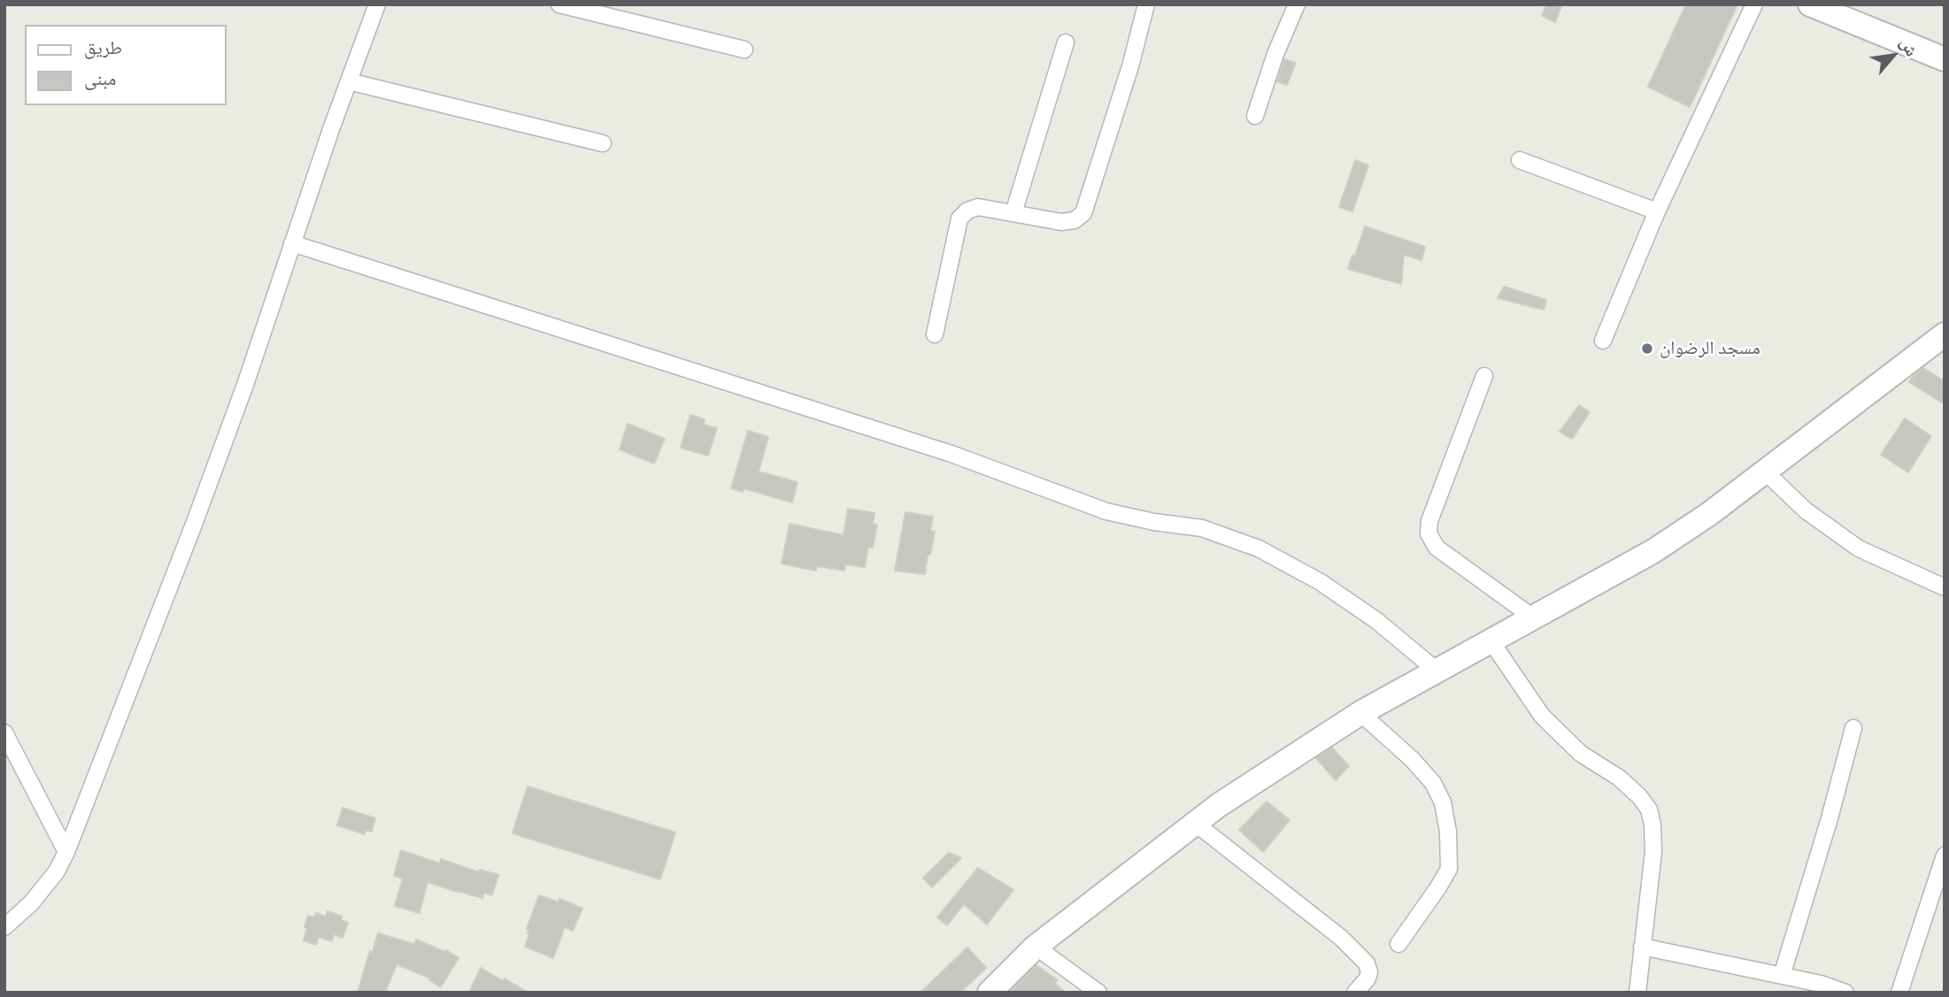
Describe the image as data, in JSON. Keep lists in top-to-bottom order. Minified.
{"places":["مسجد الرضوان"],"legend":["طريق","مبنى"],"north":"top right"}
